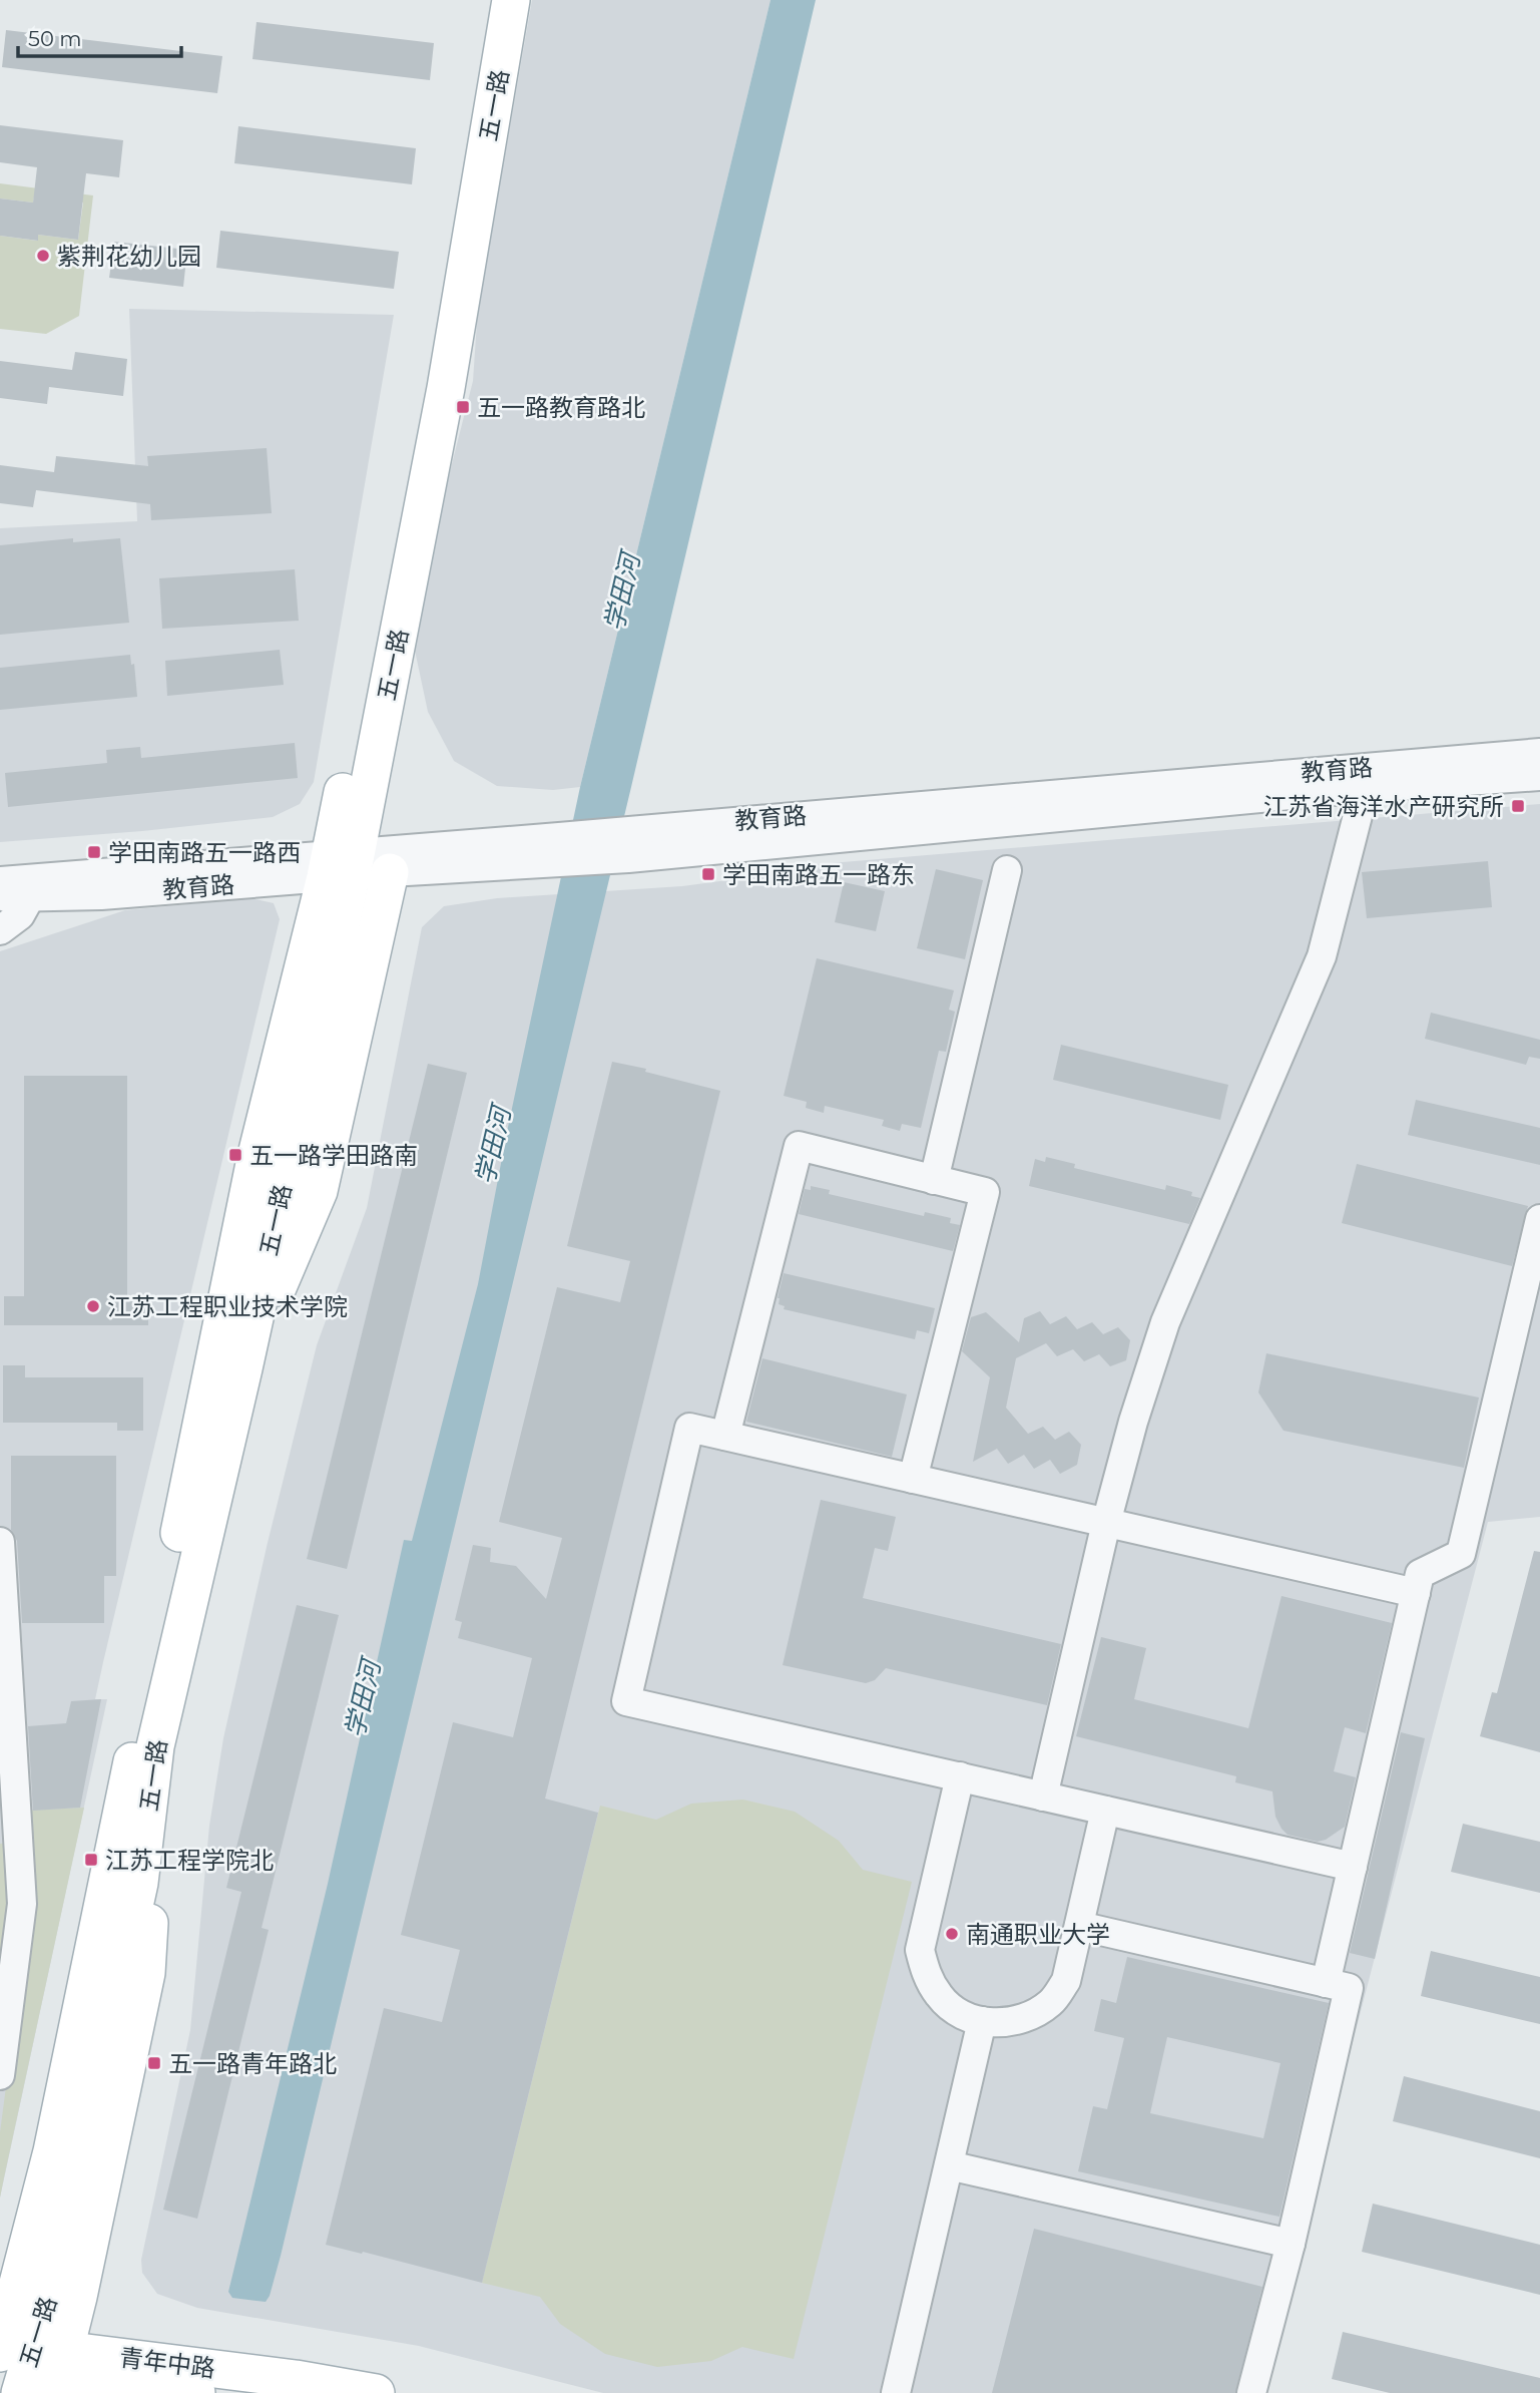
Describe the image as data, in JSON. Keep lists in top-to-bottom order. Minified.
{"streets":{"main road":["五一路","青年中路"],"street":["教育路"]},"crossings":[["五一路","教育路"],["五一路","青年中路"]],"water":["学田河"],"places":{"other":["紫荆花幼儿园","江苏工程职业技术学院","南通职业大学"],"transit":["五一路教育路北","江苏省海洋水产研究所","学田南路五一路西","学田南路五一路东","五一路学田路南","江苏工程学院北","五一路青年路北"]},"scale_bar":"50 m"}
